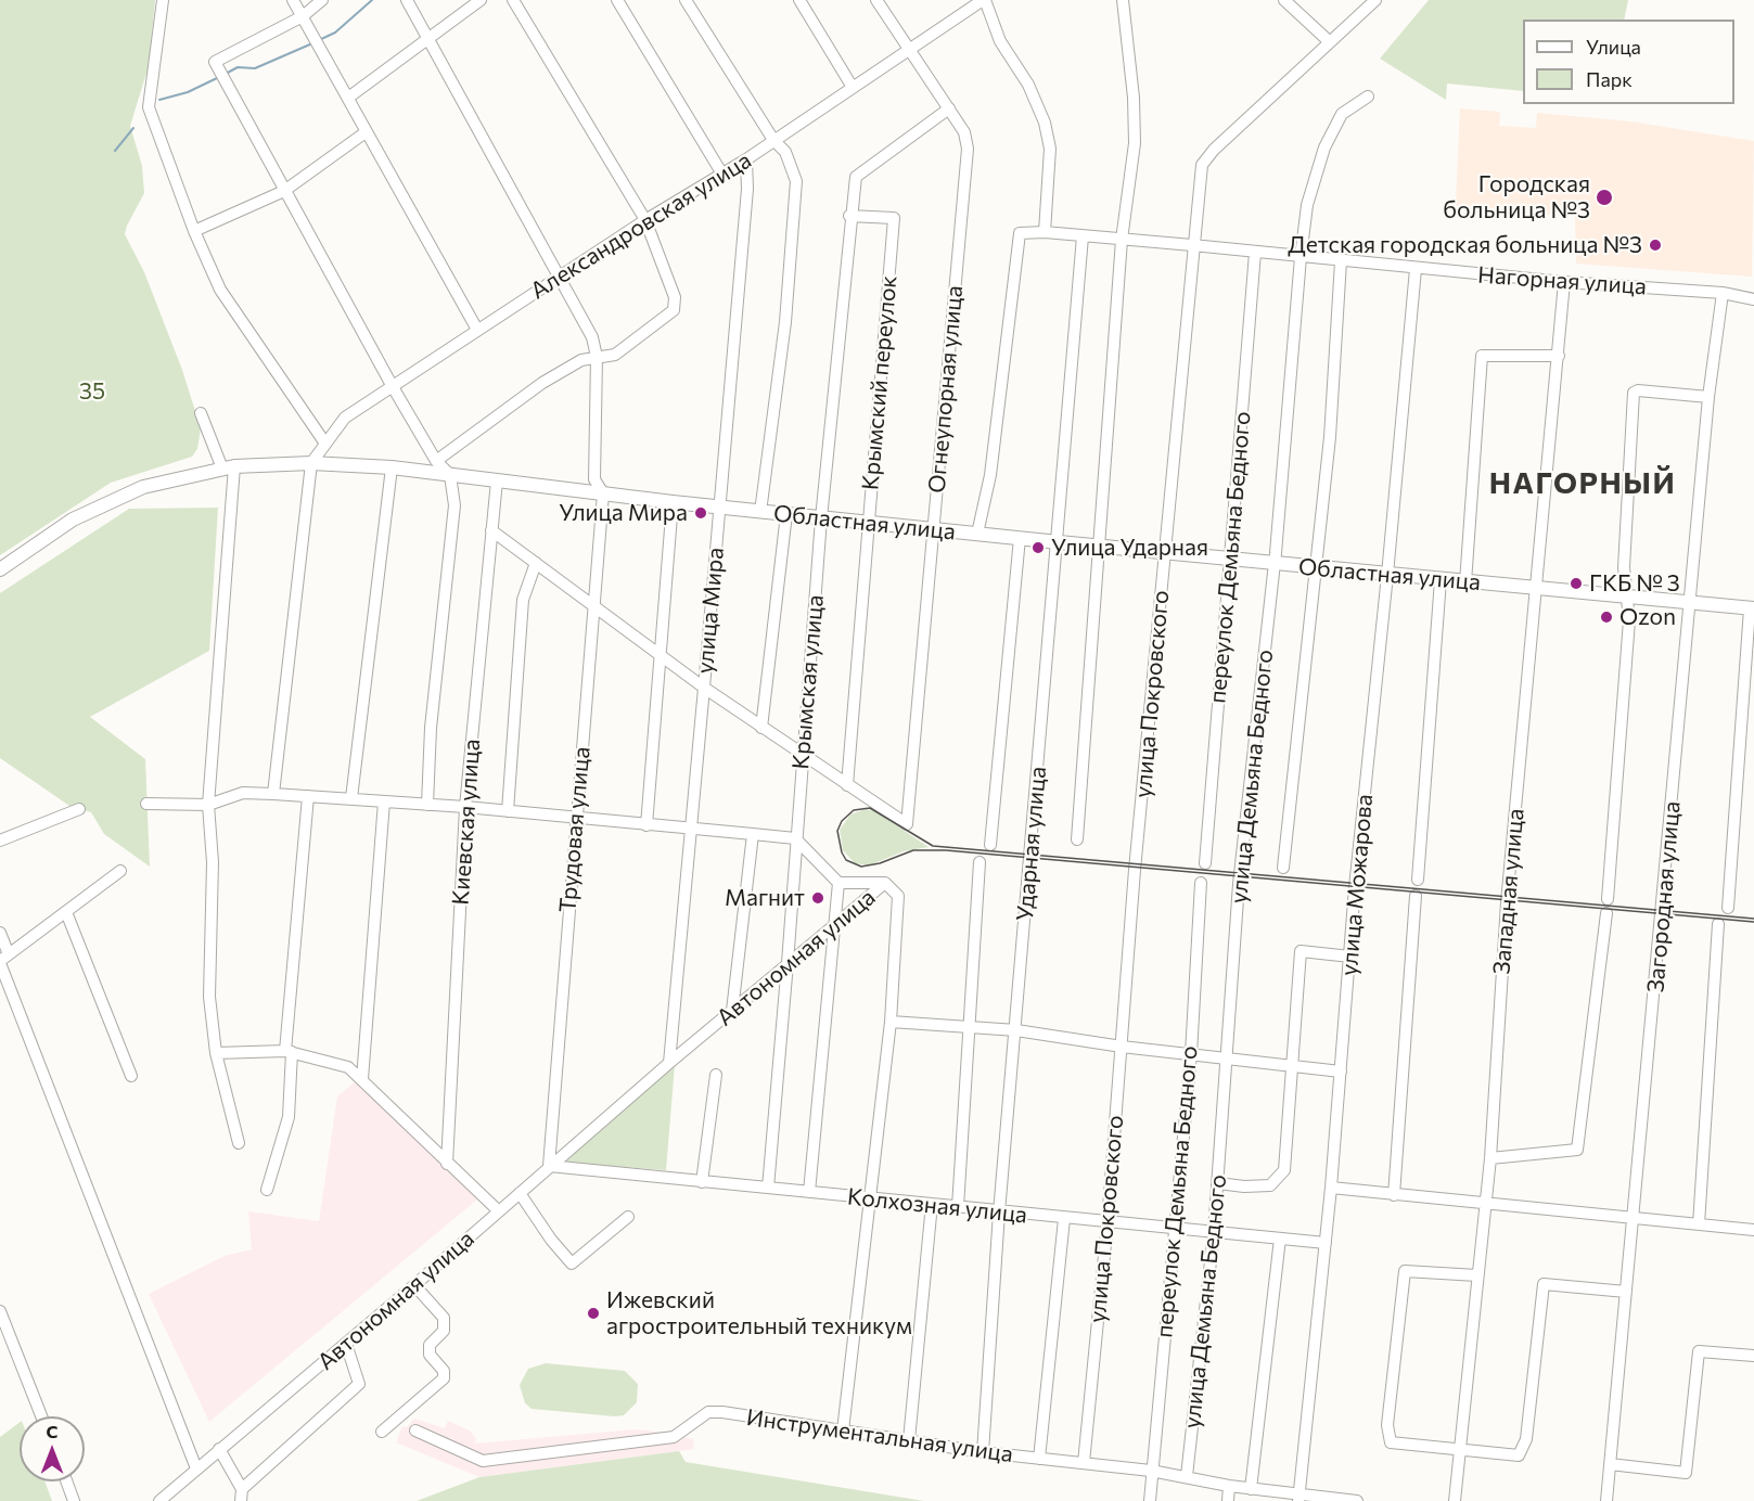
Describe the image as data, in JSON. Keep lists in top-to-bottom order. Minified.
{"streets":{"main road":["Областная улица"],"street":["Александровская улица","Нагорная улица","Крымский переулок","Огнеупорная улица","переулок Демьяна Бедного","улица Мира","Крымская улица","улица Покровского","улица Демьяна Бедного","Киевская улица","Трудовая улица","Ударная улица","улица Можарова","Западная улица","Загородная улица","Автономная улица","Колхозная улица","Инструментальная улица"]},"crossings":[["Александровская улица","Огнеупорная улица"],["Александровская улица","Областная улица"],["Александровская улица","улица Мира"],["Нагорная улица","Областная улица"],["Нагорная улица","переулок Демьяна Бедного"],["Нагорная улица","улица Покровского"],["Нагорная улица","улица Демьяна Бедного"],["Нагорная улица","Ударная улица"],["Нагорная улица","улица Можарова"],["Нагорная улица","Западная улица"],["Нагорная улица","Загородная улица"],["Крымский переулок","Огнеупорная улица"],["Крымский переулок","Областная улица"],["Крымский переулок","Крымская улица"],["Огнеупорная улица","Областная улица"],["Огнеупорная улица","Крымская улица"],["Областная улица","переулок Демьяна Бедного"],["Областная улица","улица Мира"],["Областная улица","Крымская улица"],["Областная улица","улица Покровского"],["Областная улица","улица Демьяна Бедного"],["Областная улица","Киевская улица"],["Областная улица","Трудовая улица"],["Областная улица","Ударная улица"],["Областная улица","улица Можарова"],["Областная улица","Западная улица"],["Областная улица","Загородная улица"],["переулок Демьяна Бедного","Колхозная улица"],["переулок Демьяна Бедного","Инструментальная улица"],["улица Мира","Автономная улица"],["Крымская улица","Автономная улица"],["Крымская улица","Колхозная улица"],["улица Покровского","Колхозная улица"],["улица Покровского","Инструментальная улица"],["улица Демьяна Бедного","Колхозная улица"],["улица Демьяна Бедного","Инструментальная улица"],["Трудовая улица","Автономная улица"],["Трудовая улица","Колхозная улица"],["Ударная улица","Колхозная улица"],["Ударная улица","Инструментальная улица"],["улица Можарова","Колхозная улица"],["улица Можарова","Инструментальная улица"],["Автономная улица","Колхозная улица"]],"districts":["НАГОРНЫЙ"],"parks":["35"],"places":["Городская больница №3","Детская городская больница №3","Улица Мира","Улица Ударная","ГКБ № 3","Ozon","Магнит","Ижевский агростроительный техникум"],"legend":["Улица","Парк"],"north":"top"}
